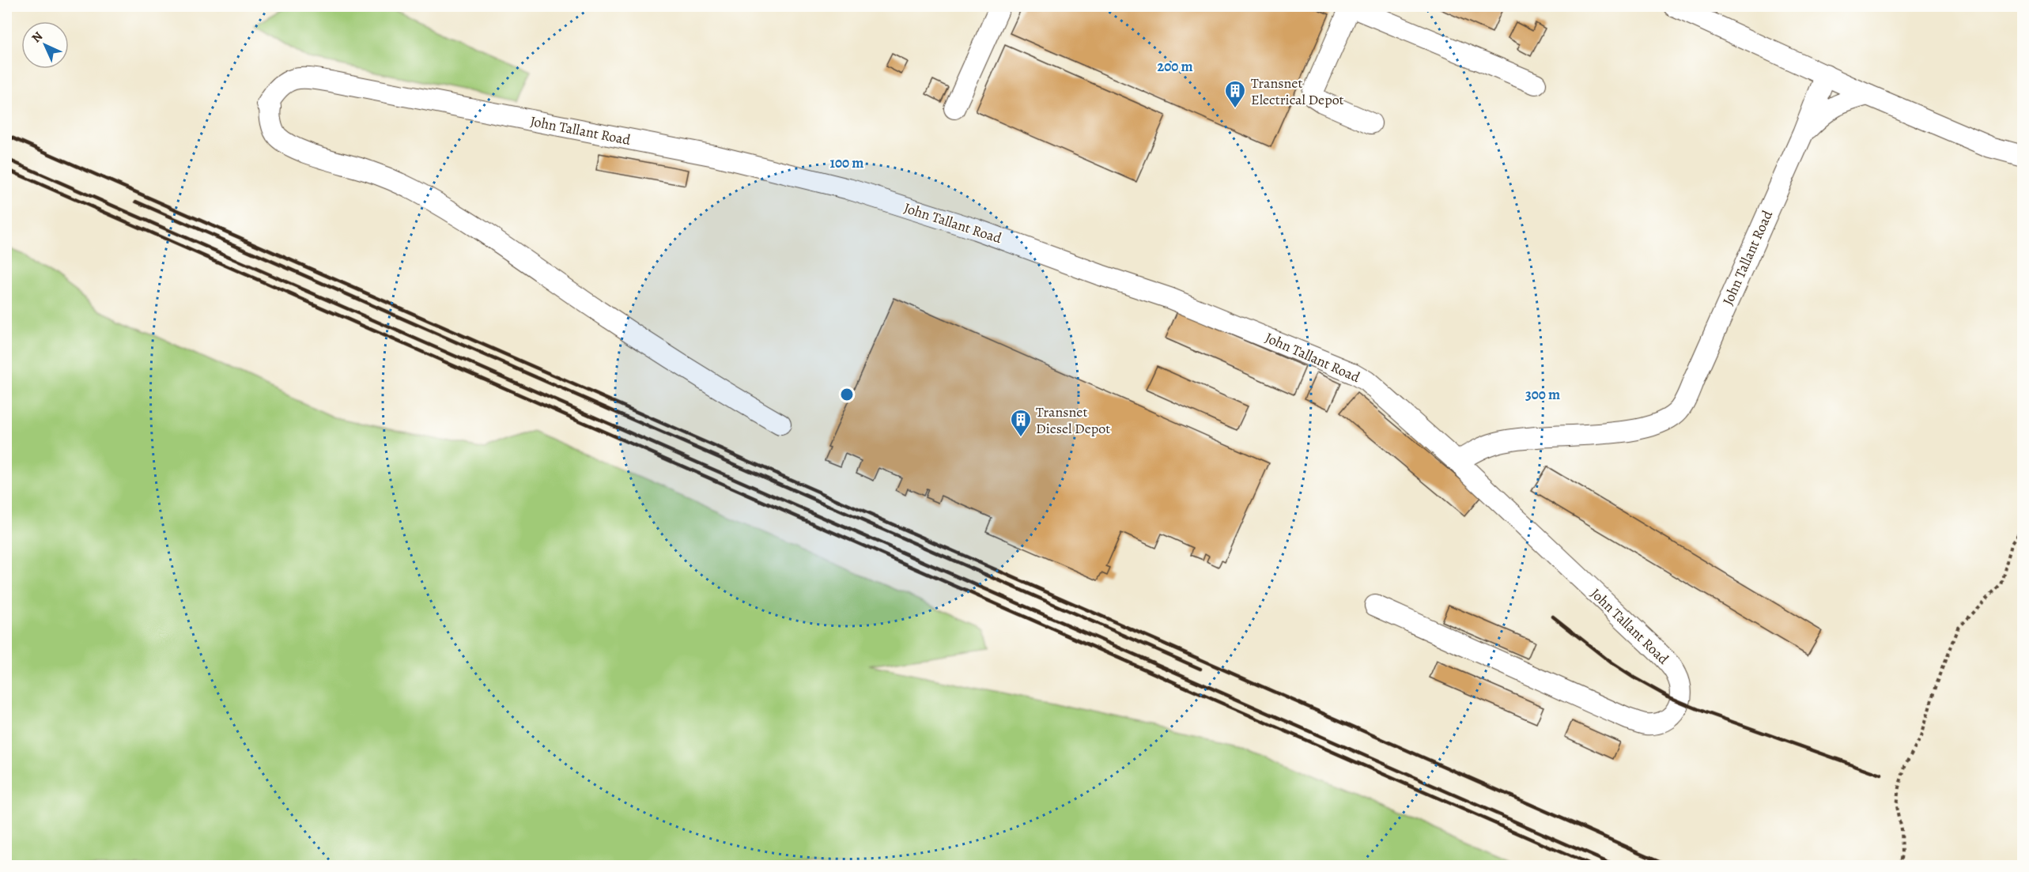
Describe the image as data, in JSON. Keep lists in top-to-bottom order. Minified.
{"streets":{"lane":["John Tallant Road"]},"places":{"building":["Transnet Electrical Depot","Transnet Diesel Depot"]},"north":"top left","rings":["200 m","100 m","300 m"]}
